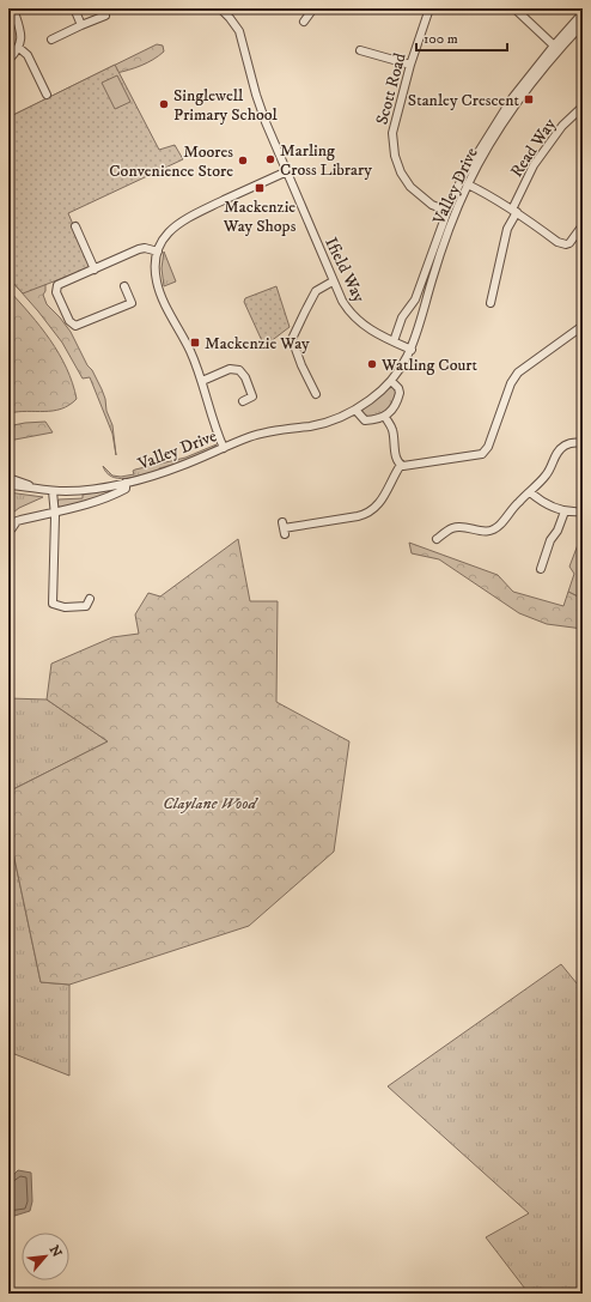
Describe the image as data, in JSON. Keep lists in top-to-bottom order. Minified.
{"streets":{"street":["Scott Road","Read Way","Valley Drive","Ifield Way"]},"crossings":[["Valley Drive","Ifield Way"]],"parks":["Claylane Wood"],"places":{"transit":["Stanley Crescent","Mackenzie Way Shops","Mackenzie Way"],"other":["Singlewell Primary School","Marling Cross Library","Moores Convenience Store","Watling Court"]},"scale_bar":"100 m","north":"top right"}
